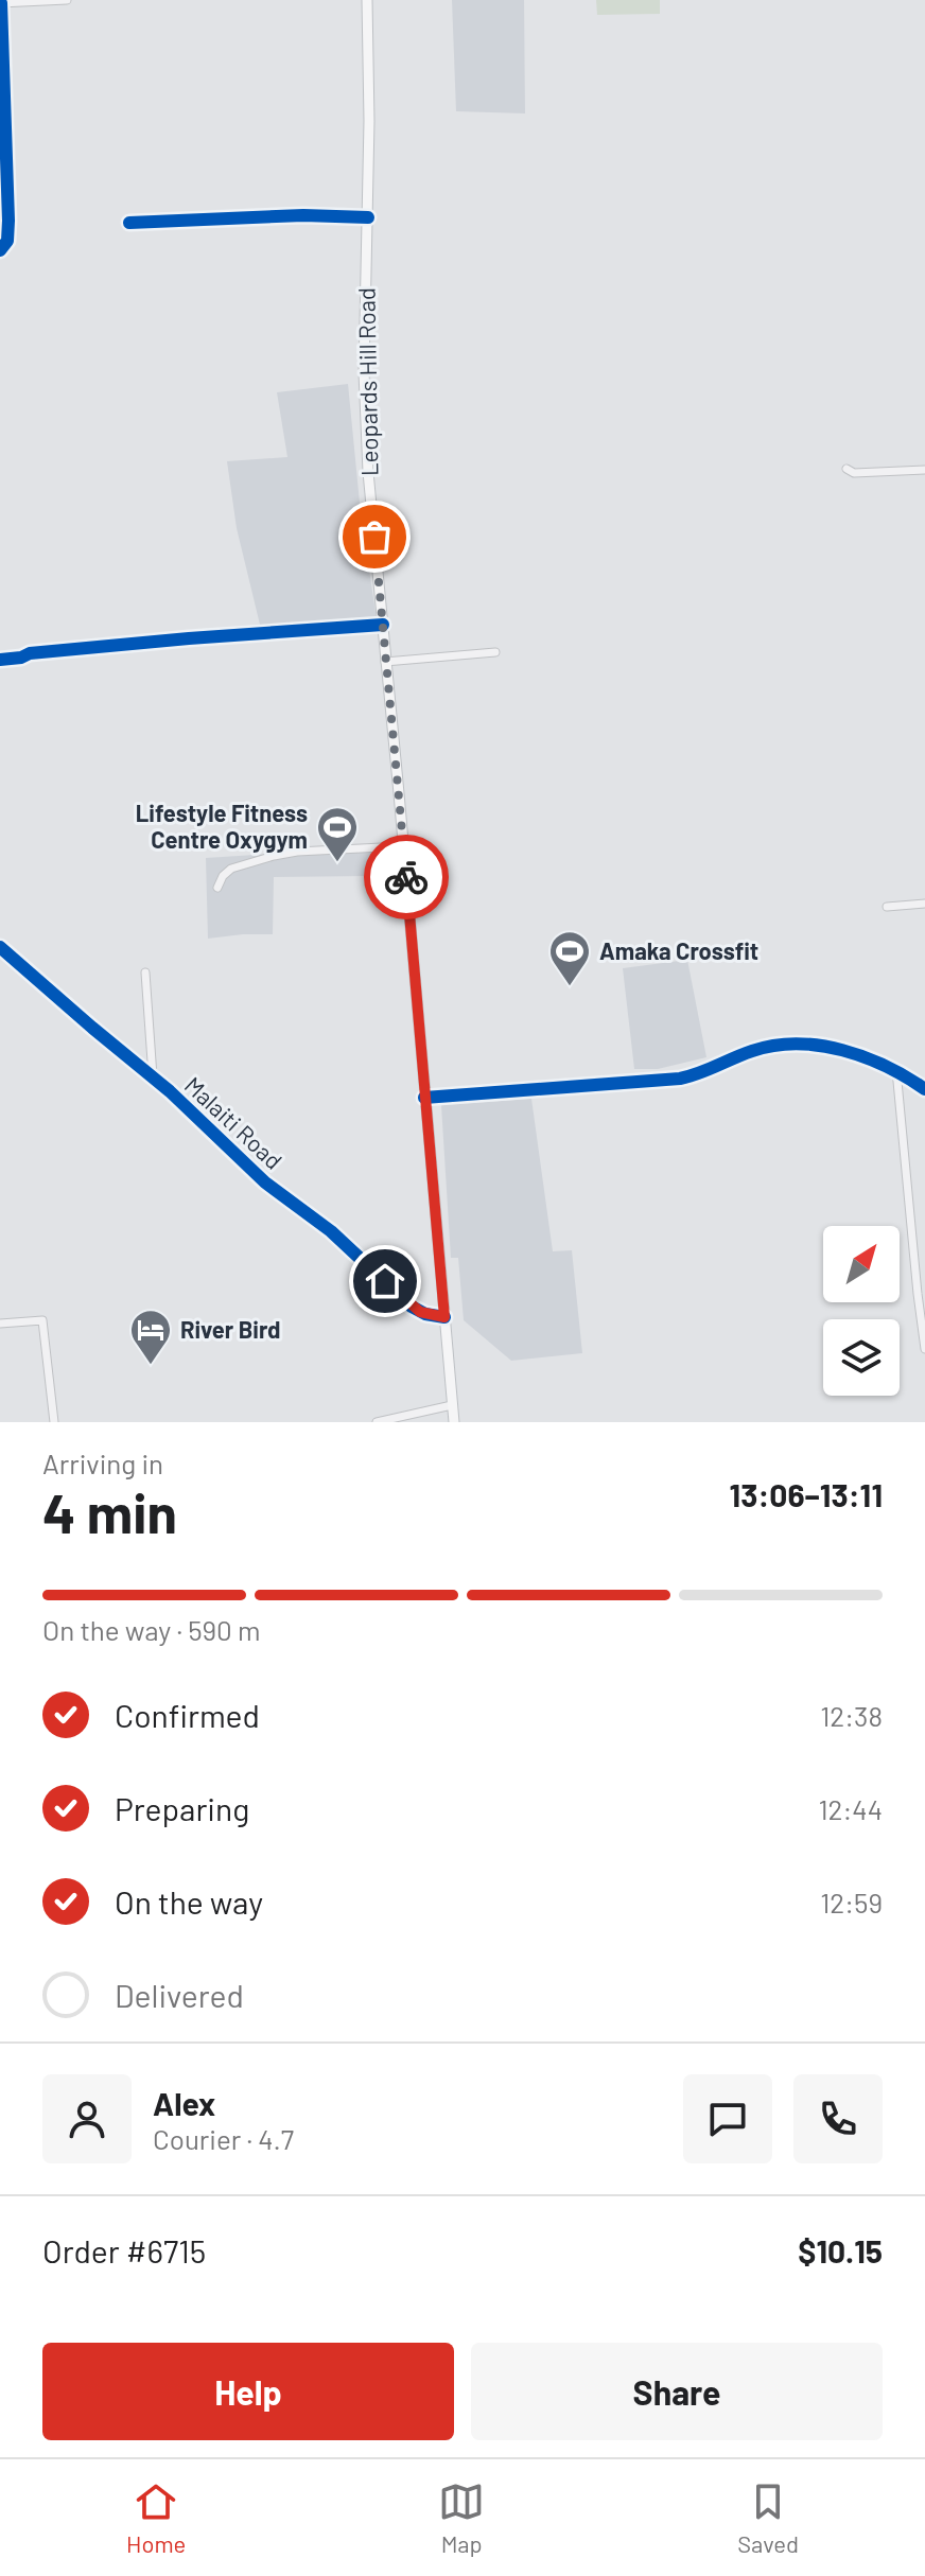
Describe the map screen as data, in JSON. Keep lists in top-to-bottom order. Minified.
{"streets":{"main road":["Leopards Hill Road"],"street":["Malaiti Road"]},"crossings":[["Leopards Hill Road","Malaiti Road"]],"places":{"sports":["Lifestyle Fitness Centre Oxygym","Amaka Crossfit"],"hotel":["River Bird"]},"north":"top right","page":{"heading":["4 min","Arriving in","13:06–13:11"],"panel":["Alex","Courier · 4.7","Order #6715","$10.15"],"bar":"On the way · 590 m","list":[["Confirmed","12:38"],["Preparing","12:44"],["On the way","12:59"],"Delivered"],"buttons":["Help","Share"],"tabs":["Home","Map","Saved"]}}
